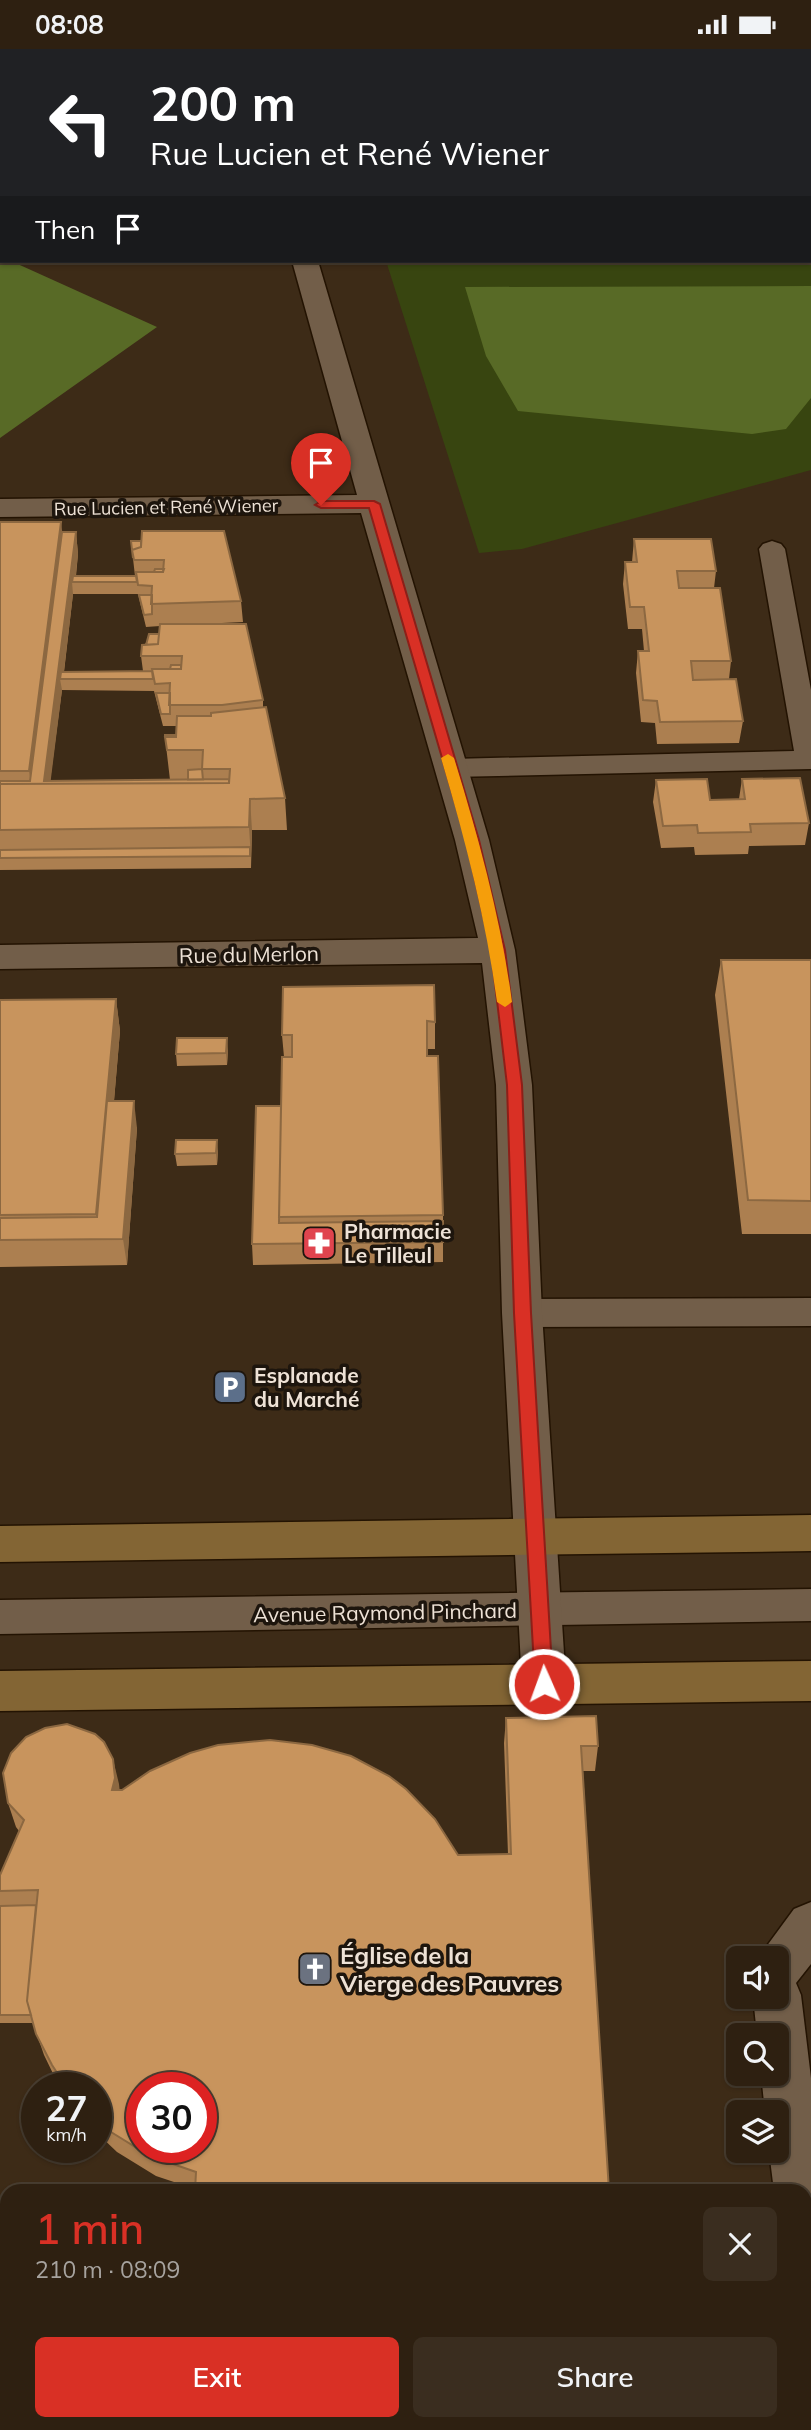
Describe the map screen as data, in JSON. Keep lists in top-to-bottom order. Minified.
{"streets":{"street":["Rue Lucien et René Wiener","Rue du Merlon"],"lane":["Avenue Raymond Pinchard"]},"places":{"pharmacy":["Pharmacie Le Tilleul"],"parking":["Esplanade du Marché"],"church":["Église de la Vierge des Pauvres"]},"page":{"status":"08:08","turn":["200 m","Rue Lucien et René Wiener"],"then":"Then","speed":"27 km/h","limit":"30","heading":["1 min","210 m · 08:09"],"buttons":["Exit","Share"]}}
